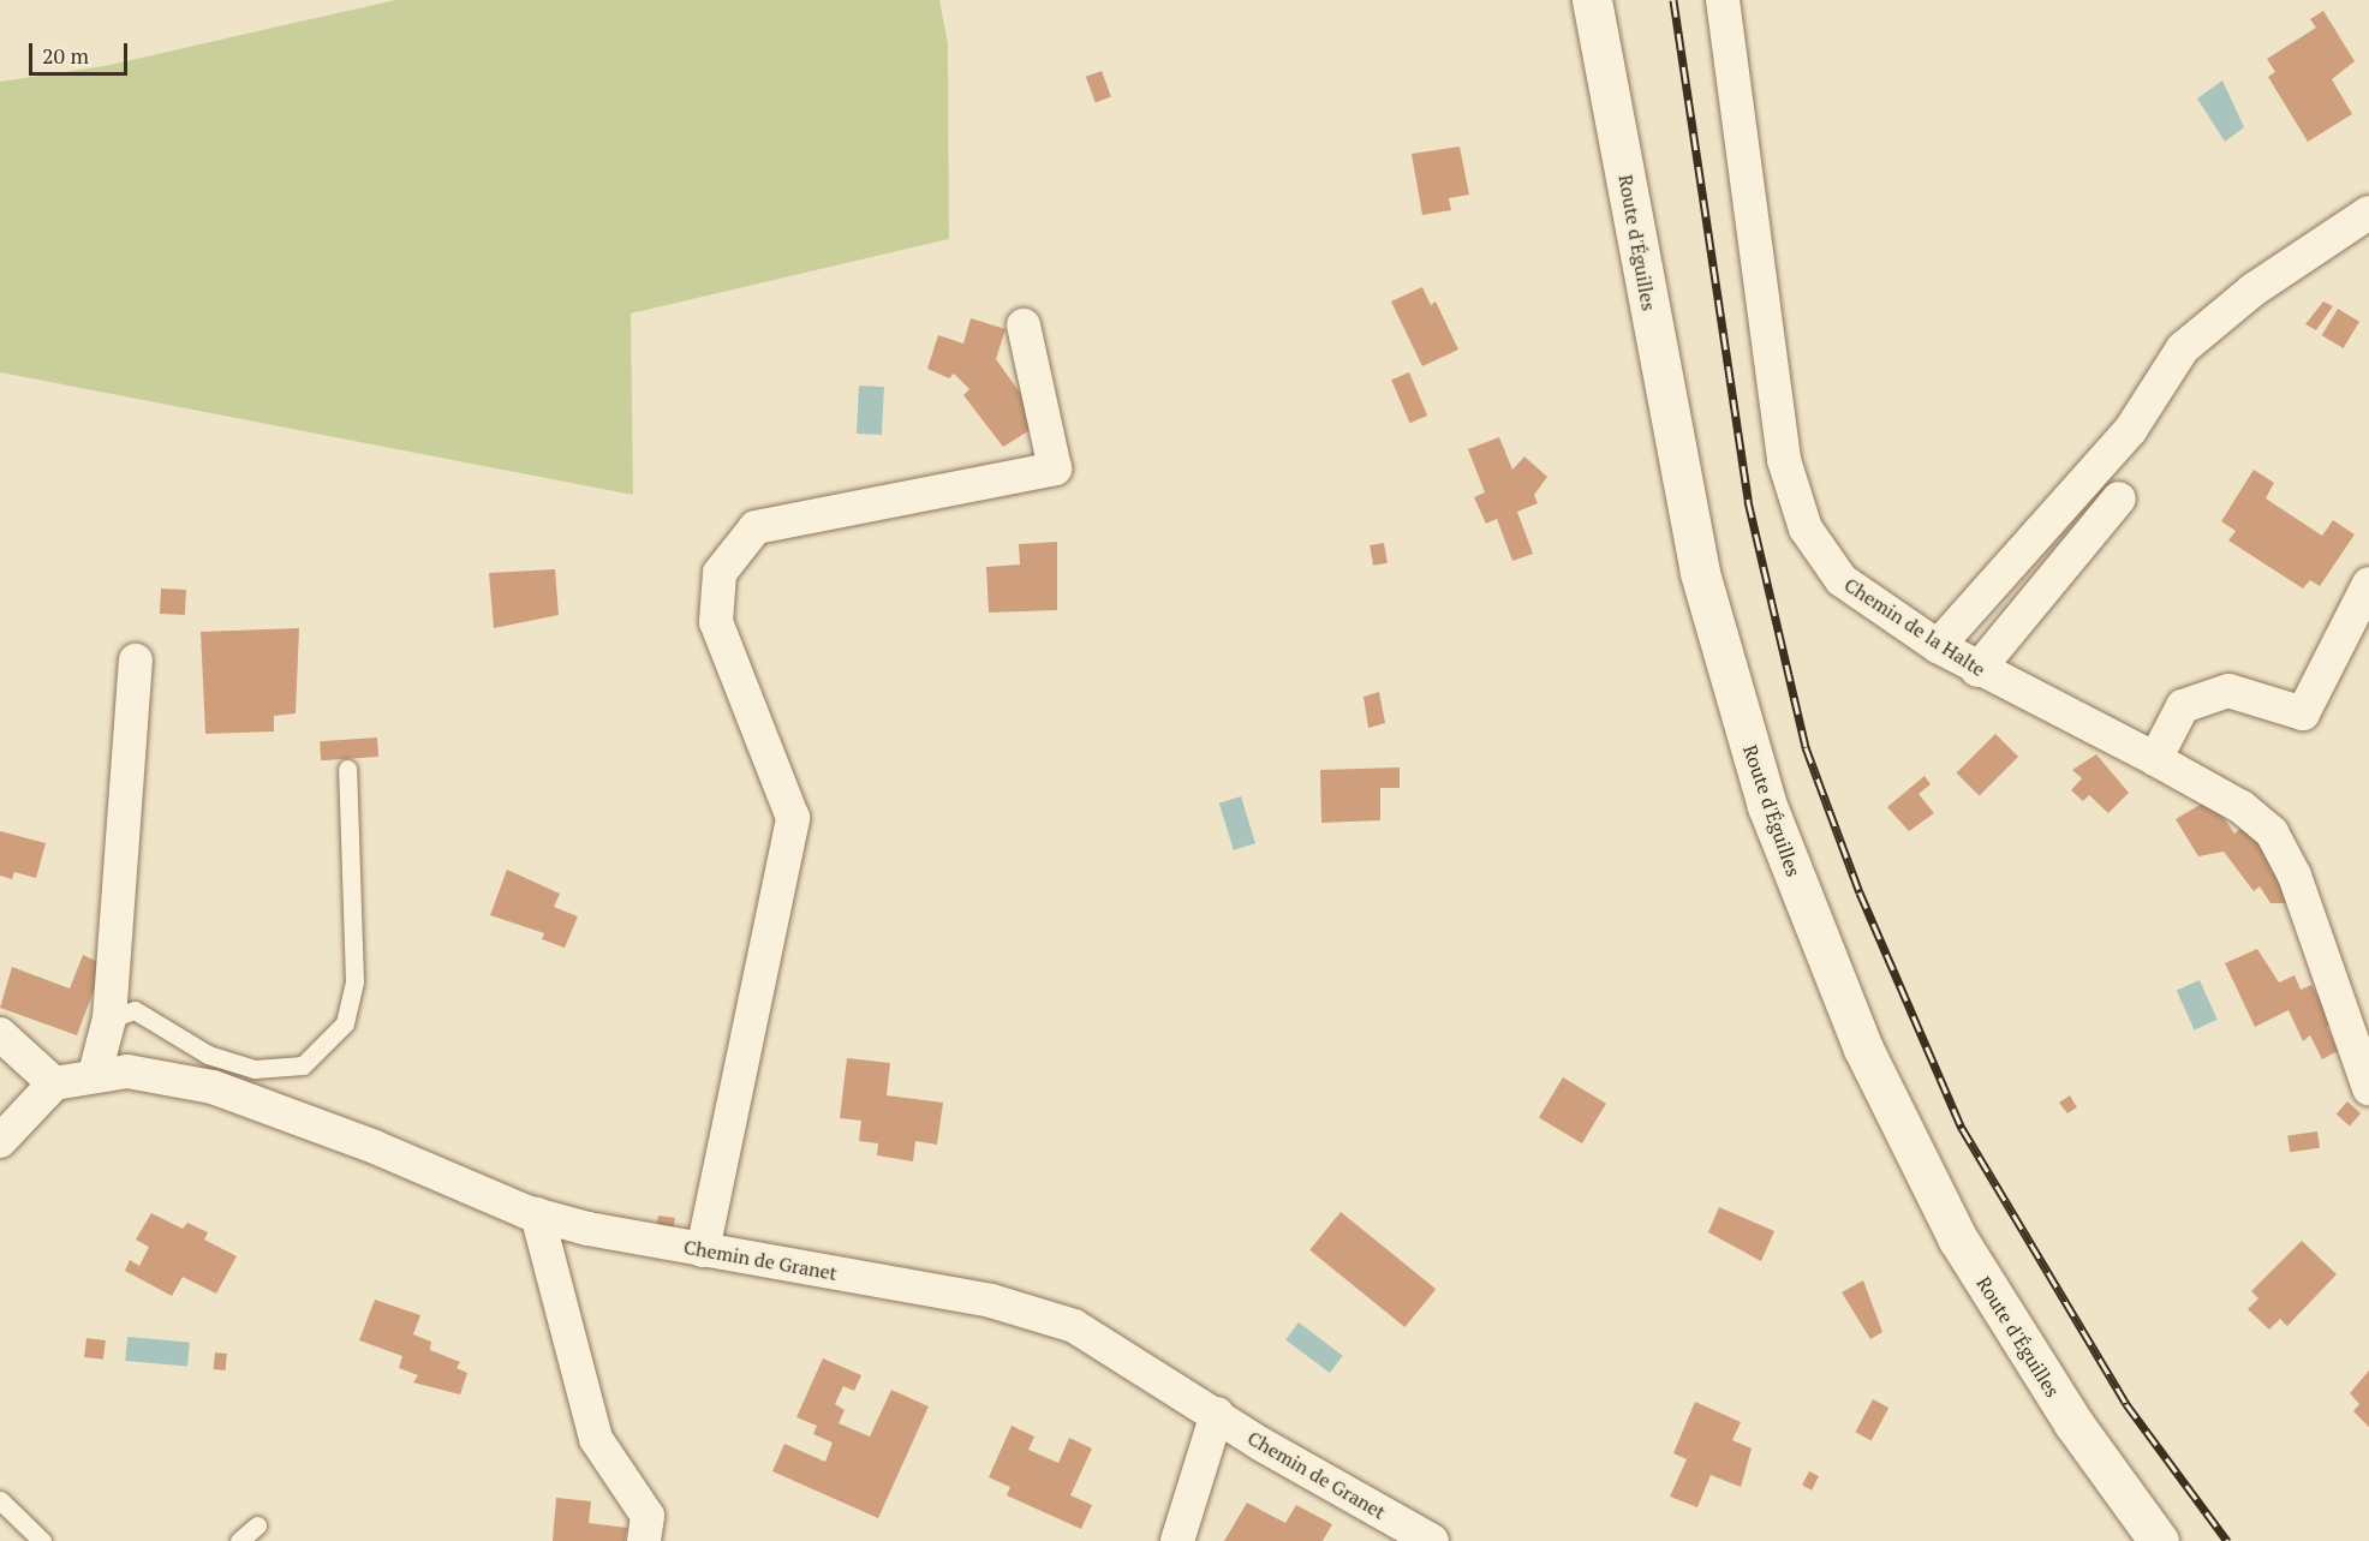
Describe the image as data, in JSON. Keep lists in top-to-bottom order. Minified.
{"streets":{"street":["Route d'Éguilles","Chemin de la Halte","Chemin de Granet"]},"scale_bar":"20 m"}
